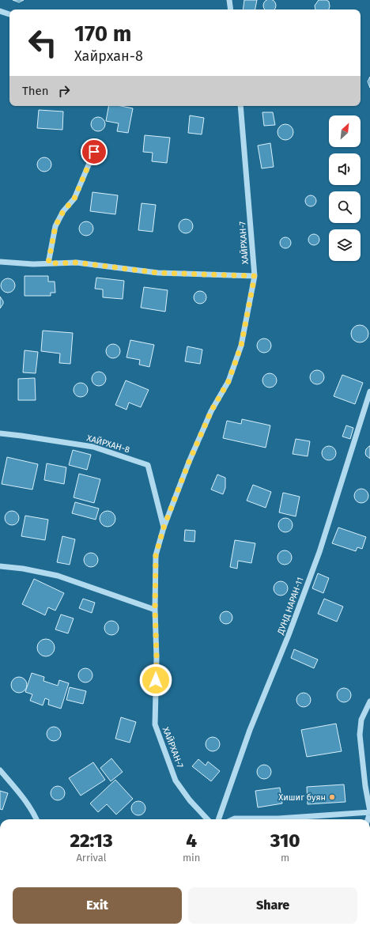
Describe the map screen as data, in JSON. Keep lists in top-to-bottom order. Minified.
{"streets":{"street":["ХАЙРХАН-7","ХАЙРХАН-8","ДУНД НАРАН-11"]},"crossings":[["ХАЙРХАН-7","ХАЙРХАН-8"]],"places":["Хишиг буян"],"north":"top right","page":{"turn":["170 m","Хайрхан-8"],"then":"Then","eta":["22:13","Arrival","4","min","310","m"],"buttons":["Exit","Share"]}}
